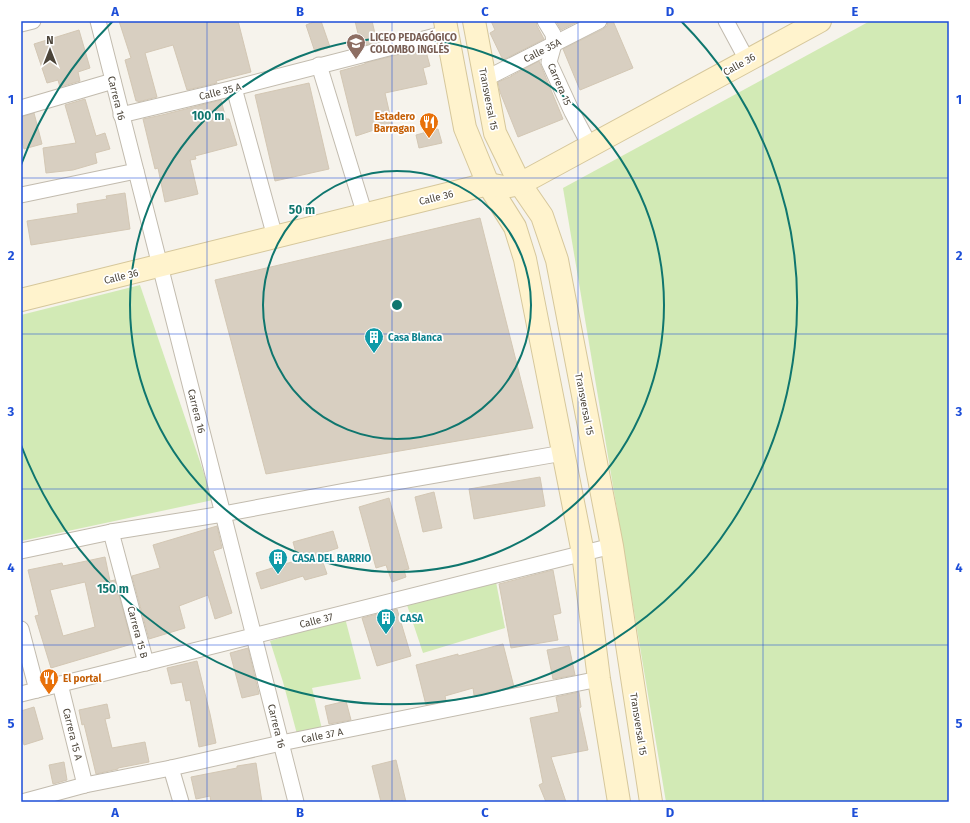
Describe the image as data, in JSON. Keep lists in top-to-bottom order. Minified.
{"streets":{"street":["Calle 35A","Calle 36","Carrera 15","Calle 35 A","Carrera 16","Transversal 15","Calle 37","Carrera 15 B","Carrera 15 A","Calle 37 A"]},"crossings":[["Calle 35A","Carrera 15"],["Calle 35A","Transversal 15"],["Calle 36","Carrera 15"],["Calle 36","Carrera 16"],["Calle 36","Transversal 15"],["Calle 35 A","Carrera 16"],["Carrera 16","Calle 37"],["Carrera 16","Calle 37 A"],["Transversal 15","Calle 37"],["Calle 37","Carrera 15 B"],["Calle 37","Carrera 15 A"],["Carrera 15 A","Calle 37 A"]],"places":{"school or university":["LICEO PEDAGÓGICO COLOMBO INGLÉS"],"restaurant":["Estadero Barragan","El portal"],"building":["Casa Blanca","CASA DEL BARRIO","CASA"]},"north":"top","grid":{"columns":["A","B","C","D","E"],"rows":["1","2","3","4","5"]},"rings":["100 m","50 m","150 m"]}
